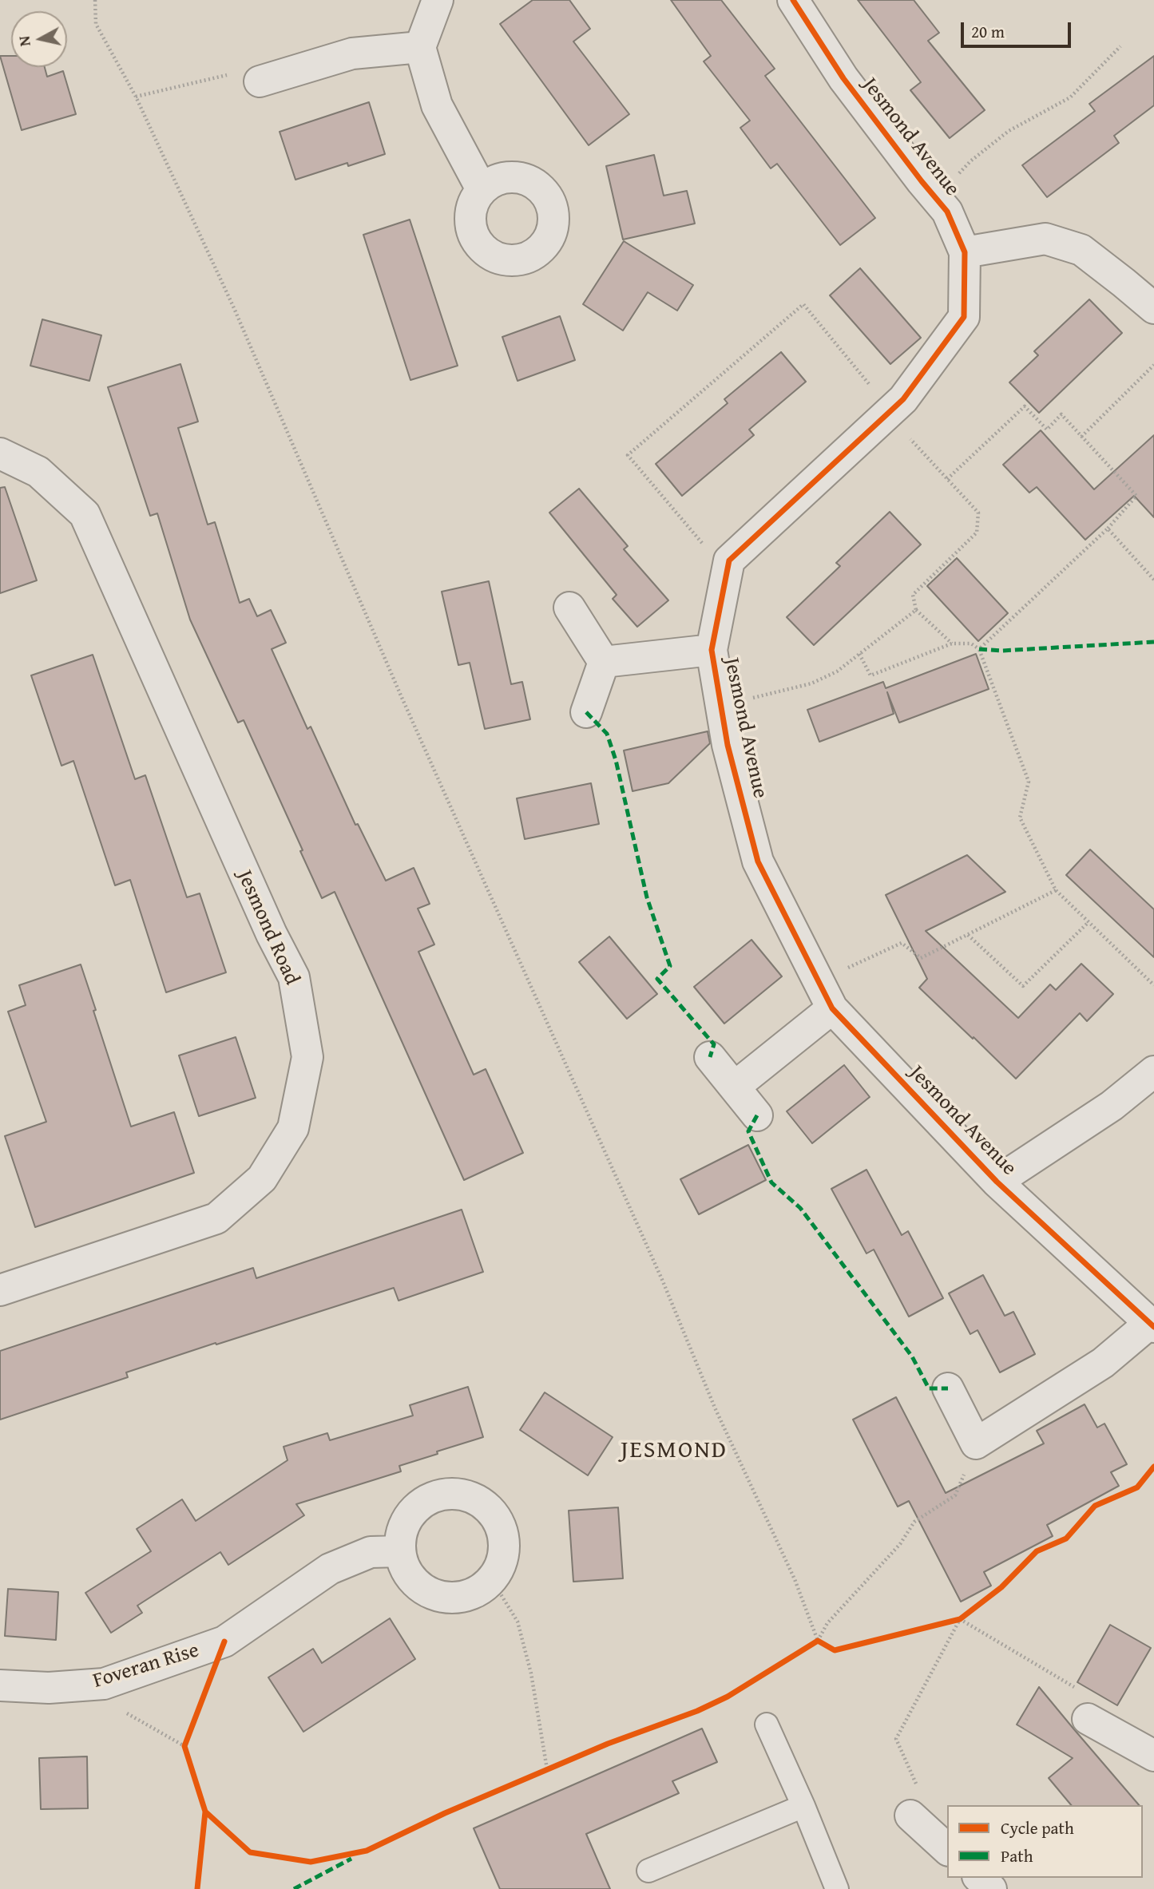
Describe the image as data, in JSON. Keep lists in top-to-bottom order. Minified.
{"streets":{"street":["Jesmond Avenue","Jesmond Road","Foveran Rise"]},"districts":["JESMOND"],"legend":["Cycle path","Path"],"scale_bar":"20 m","north":"left"}
